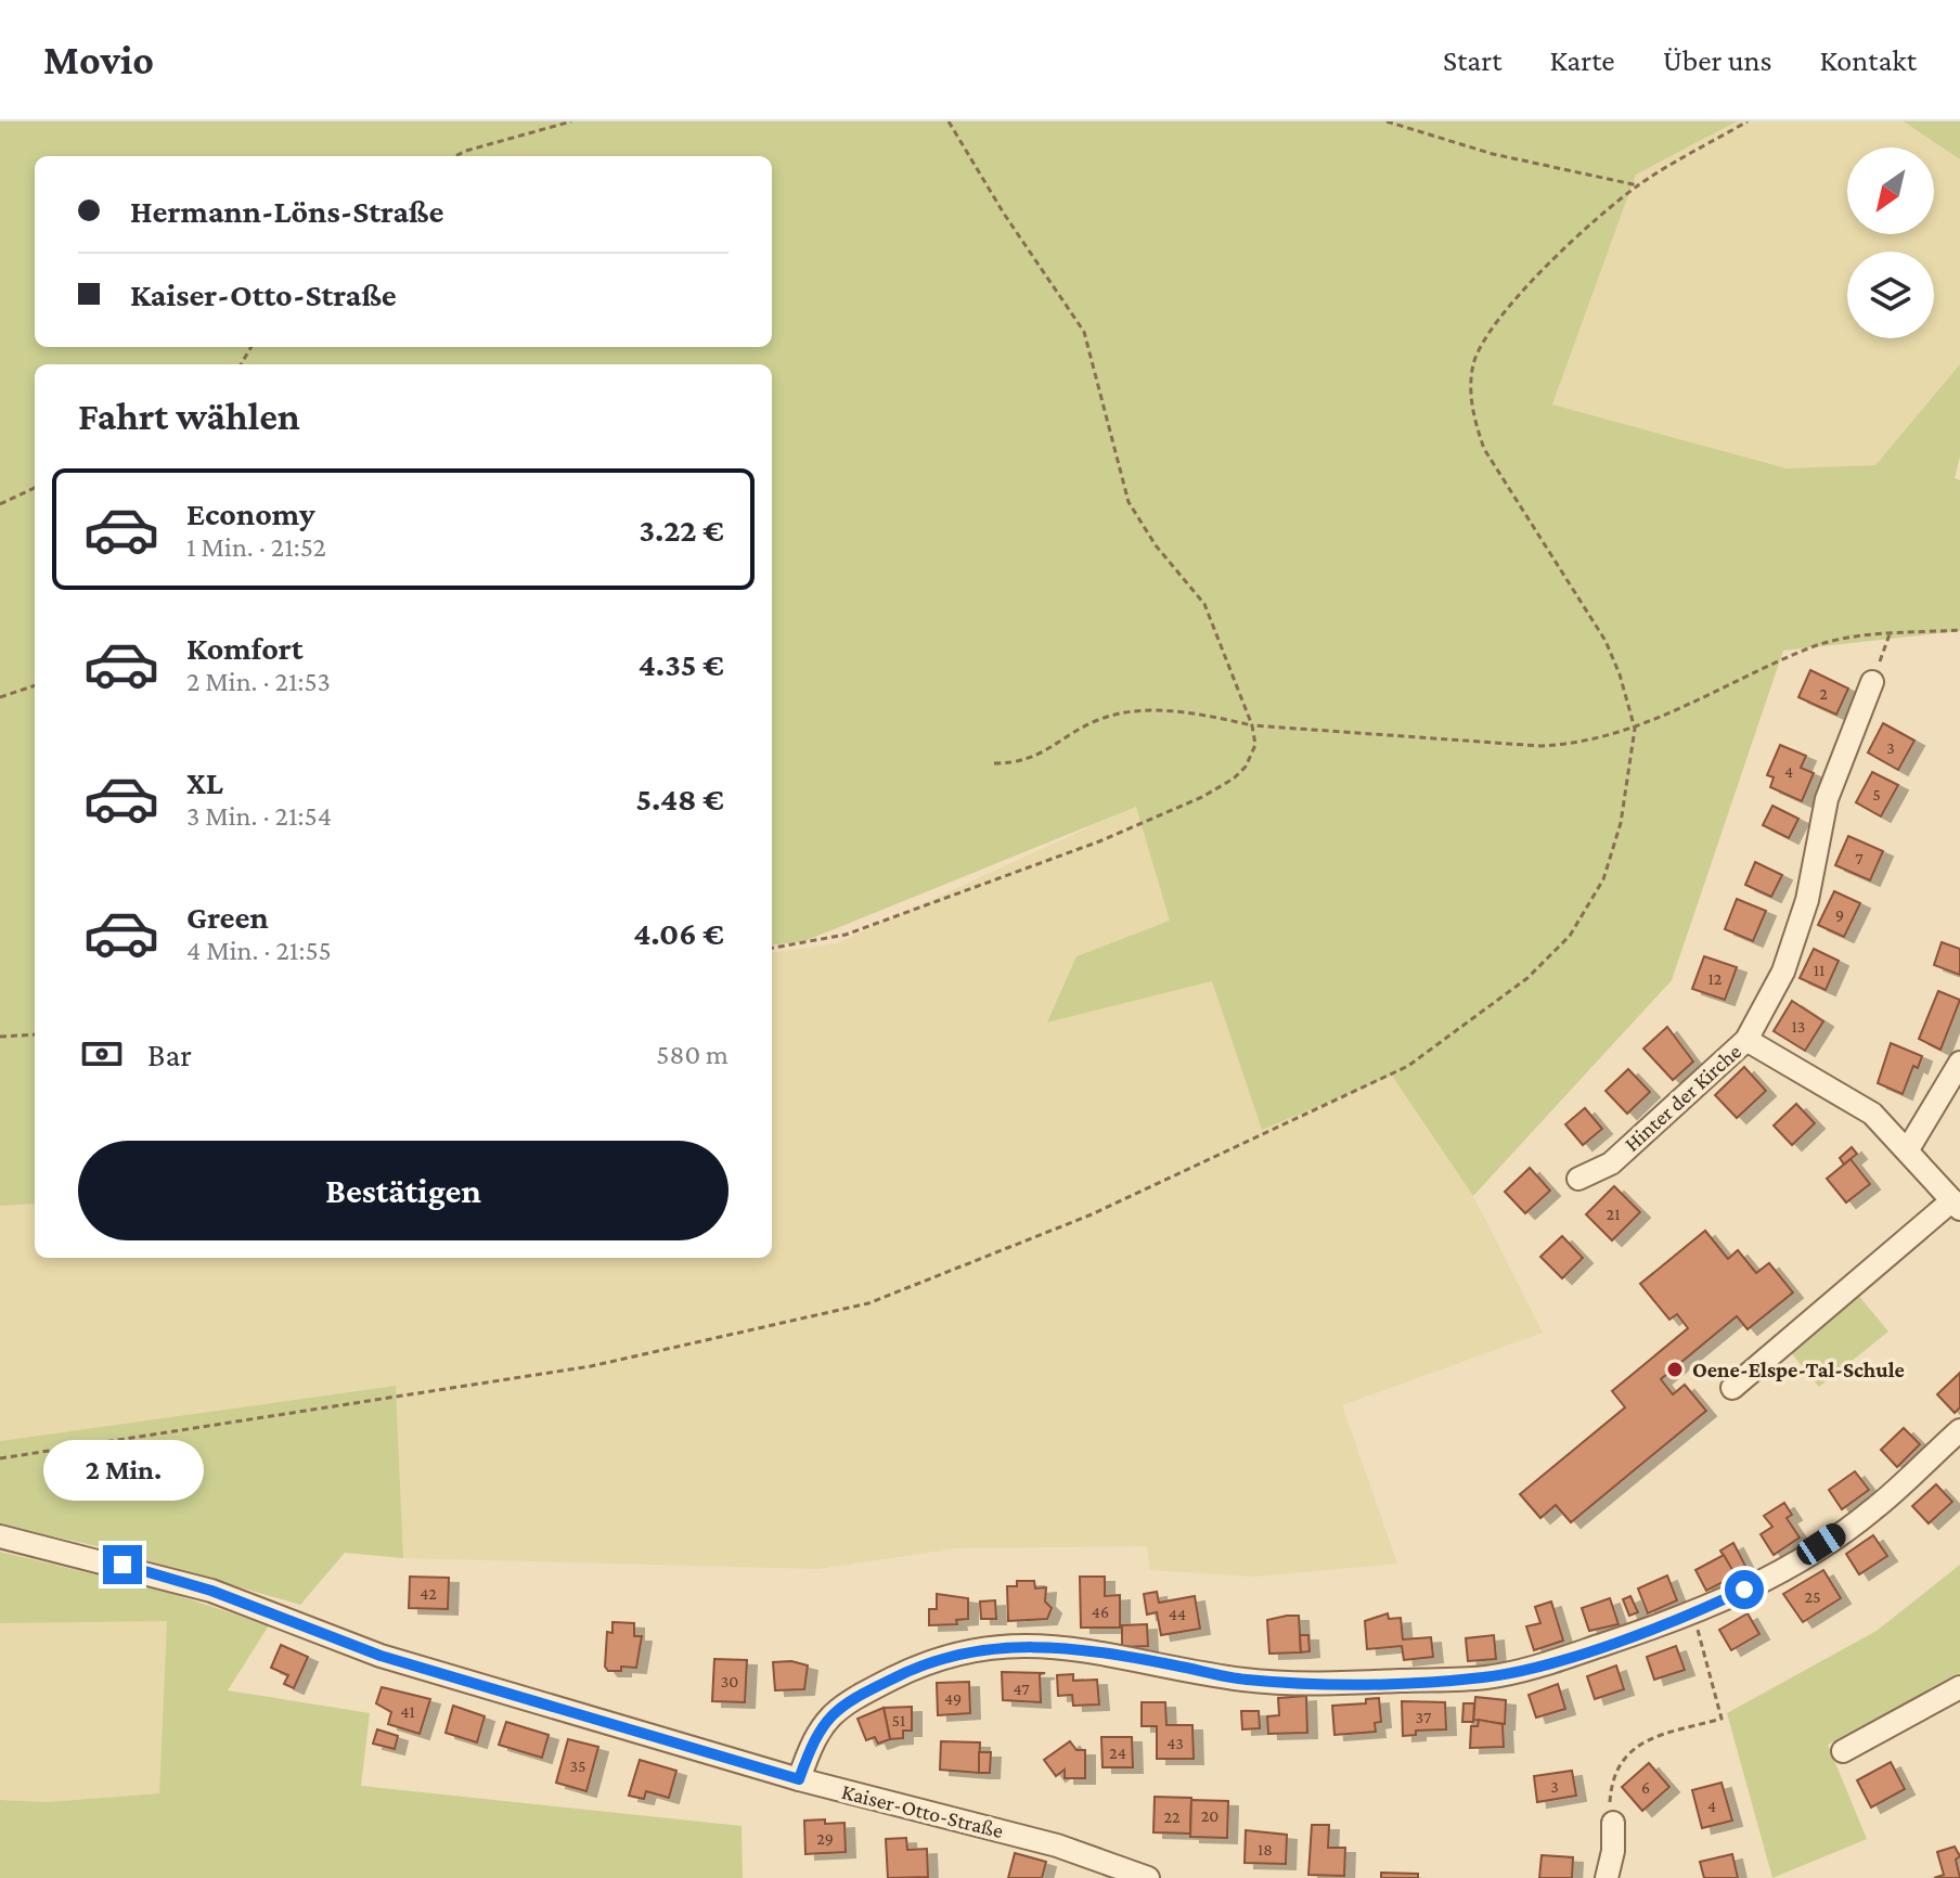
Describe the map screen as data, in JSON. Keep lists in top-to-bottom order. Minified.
{"streets":{"street":["Hinter der Kirche","Kaiser-Otto-Straße"]},"places":["Oene-Elspe-Tal-Schule"],"house_numbers":["2","3","4","5","7","9","11","12","13","21","42","25","46","44","30","47","49","41","37","51","43","24","35","3","6","4","20","22","29","18"],"north":"bottom left","page":{"header":"Movio","nav":["Start","Karte","Über uns","Kontakt"],"banner":["Hermann-Löns-Straße","Kaiser-Otto-Straße"],"heading":"Fahrt wählen","list":[{"name":"Economy","note":"1 Min. · 21:52","value":"3.22 €"},{"name":"Komfort","note":"2 Min. · 21:53","value":"4.35 €"},{"name":"XL","note":"3 Min. · 21:54","value":"5.48 €"},{"name":"Green","note":"4 Min. · 21:55","value":"4.06 €"}],"pay":["Bar","580 m"],"buttons":"Bestätigen","bubble":"2 Min."}}
